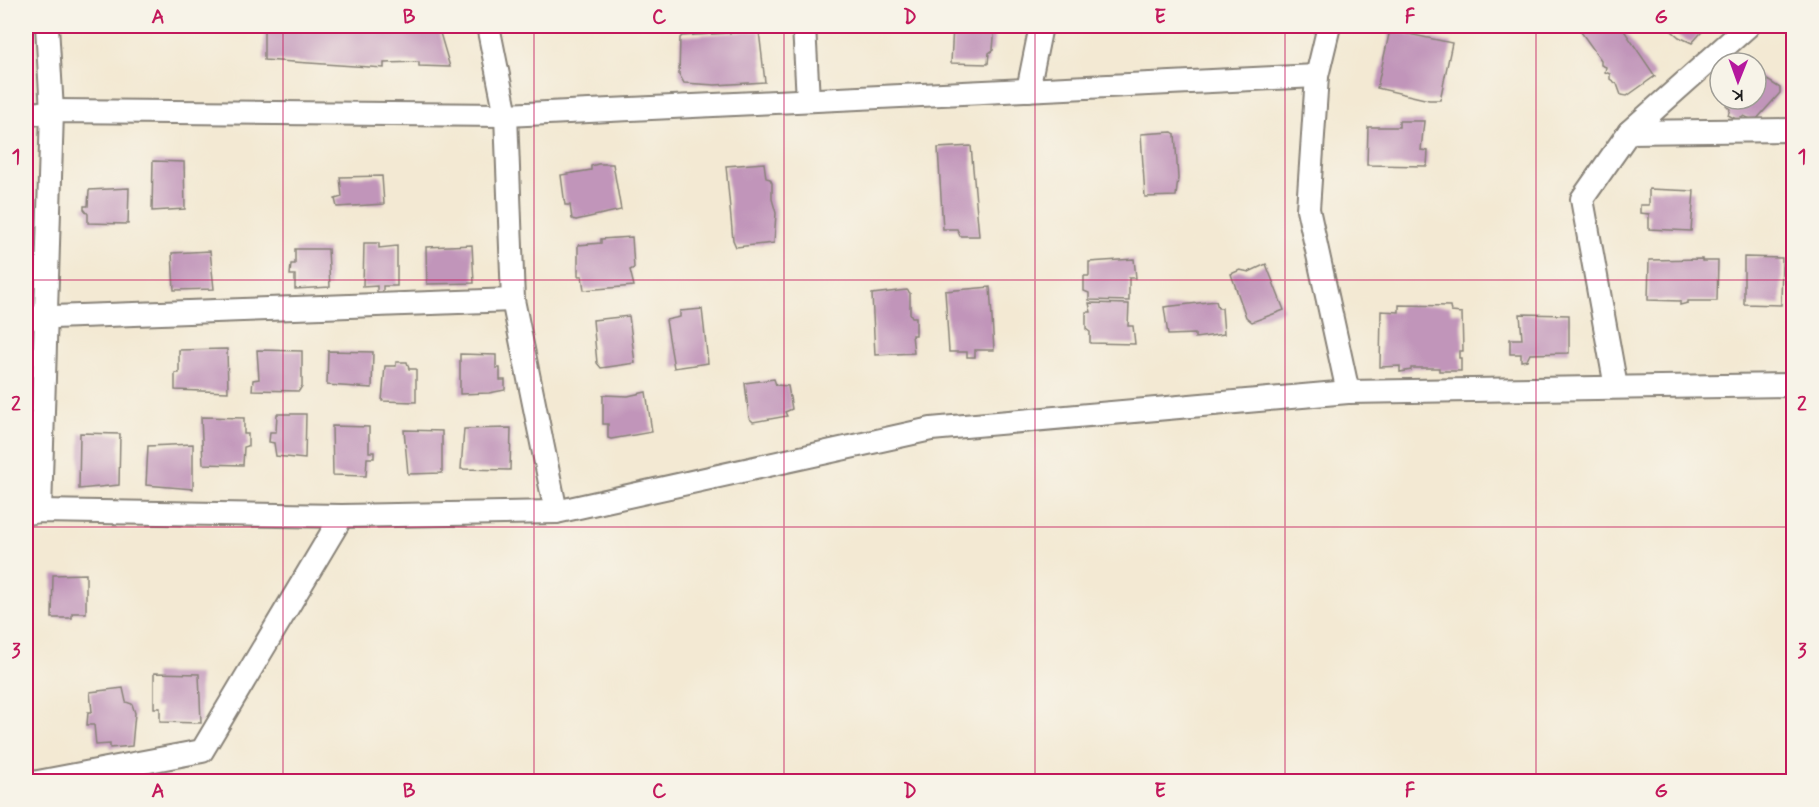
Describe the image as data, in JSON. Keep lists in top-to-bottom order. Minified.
{"north":"bottom","grid":{"columns":["A","B","C","D","E","F","G"],"rows":["1","2","3"]}}
